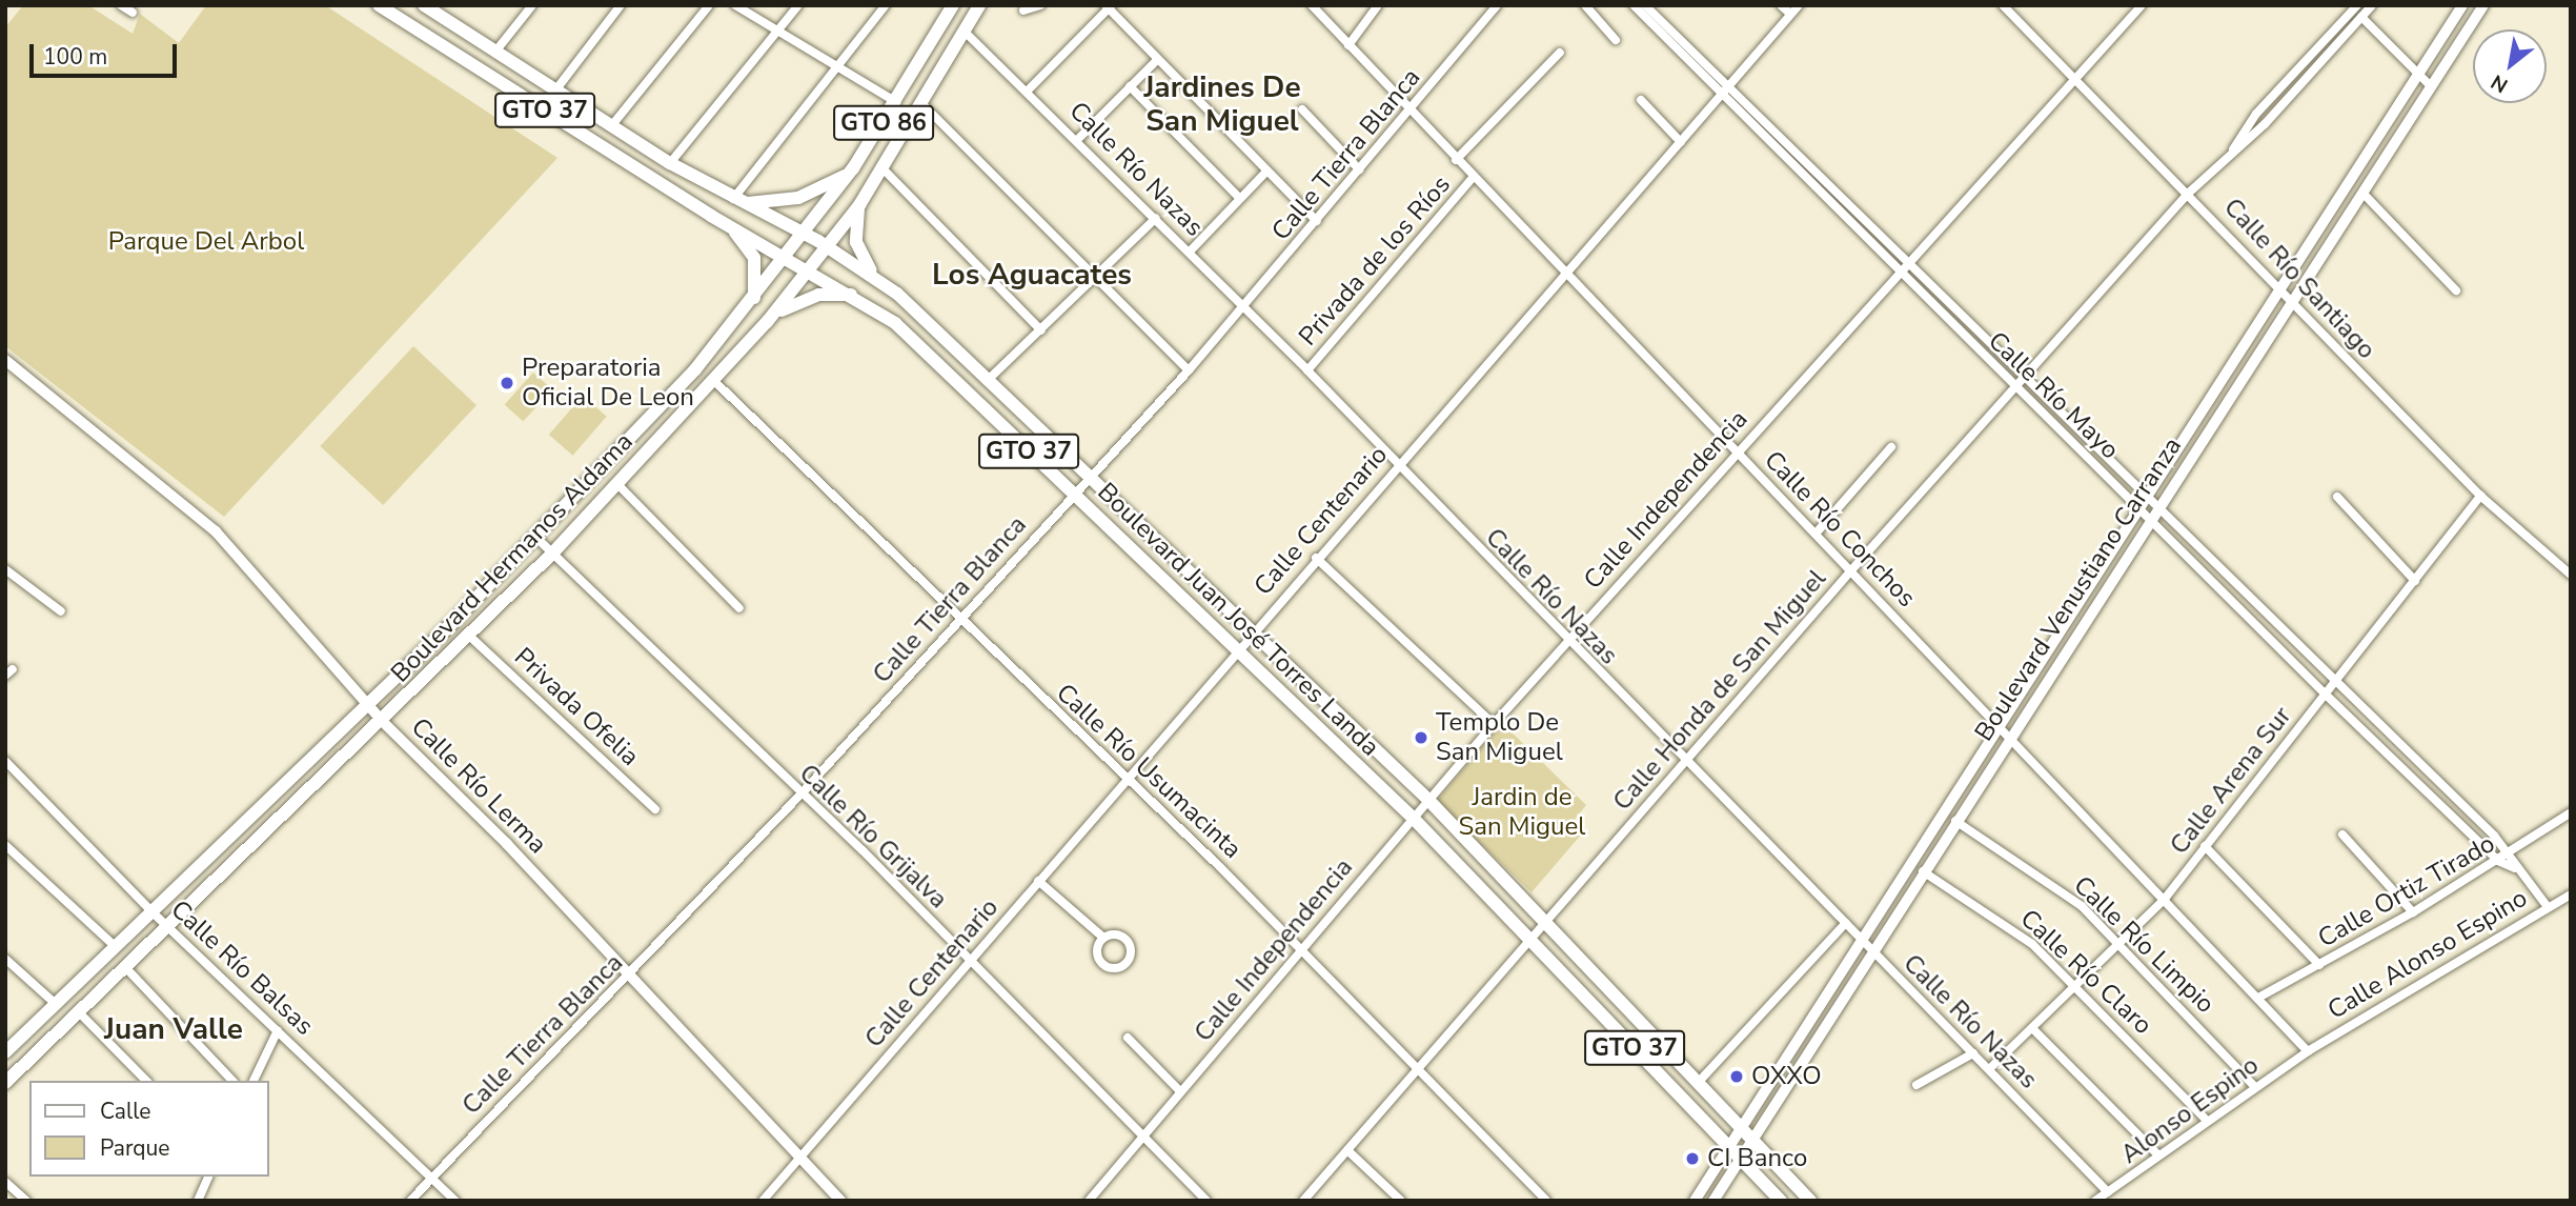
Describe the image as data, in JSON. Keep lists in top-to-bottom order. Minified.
{"streets":{"main road":["GTO 37","GTO 86","Boulevard Hermanos Aldama","Boulevard Venustiano Carranza","Boulevard Juan José Torres Landa"],"street":["Calle Tierra Blanca","Calle Río Nazas","Privada de los Ríos","Calle Río Santiago","Calle Río Mayo","Calle Independencia","Calle Centenario","Calle Río Conchos","Calle Honda de San Miguel","Privada Ofelia","Calle Río Usumacinta","Calle Arena Sur","Calle Río Lerma","Calle Río Grijalva","Calle Ortiz Tirado","Calle Río Limpio","Calle Alonso Espino","Calle Río Balsas","Calle Río Claro","Alonso Espino"]},"crossings":[["Calle Tierra Blanca","Calle Río Nazas"],["Calle Tierra Blanca","Calle Río Conchos"],["Calle Tierra Blanca","Boulevard Juan José Torres Landa"],["Calle Tierra Blanca","Calle Río Usumacinta"],["Calle Tierra Blanca","Calle Río Lerma"],["Calle Tierra Blanca","Calle Río Grijalva"],["Calle Tierra Blanca","Calle Río Balsas"],["Calle Río Nazas","Privada de los Ríos"],["Calle Río Nazas","Calle Independencia"],["Calle Río Nazas","Calle Centenario"],["Calle Río Nazas","Boulevard Hermanos Aldama"],["Calle Río Nazas","Boulevard Venustiano Carranza"],["Calle Río Nazas","Calle Honda de San Miguel"],["Calle Río Nazas","Calle Arena Sur"],["Calle Río Nazas","Alonso Espino"],["Privada de los Ríos","Calle Río Conchos"],["Calle Río Santiago","Calle Independencia"],["Calle Río Santiago","Boulevard Venustiano Carranza"],["Calle Río Santiago","Calle Honda de San Miguel"],["Calle Río Santiago","Calle Arena Sur"],["Calle Río Mayo","Calle Independencia"],["Calle Río Mayo","Calle Centenario"],["Calle Río Mayo","Boulevard Venustiano Carranza"],["Calle Río Mayo","Calle Honda de San Miguel"],["Calle Río Mayo","Calle Arena Sur"],["Calle Río Mayo","Calle Ortiz Tirado"],["Calle Río Mayo","Calle Alonso Espino"],["Calle Independencia","Calle Río Conchos"],["Calle Independencia","Boulevard Juan José Torres Landa"],["Calle Independencia","Calle Río Usumacinta"],["Calle Independencia","Calle Río Grijalva"],["Calle Centenario","Calle Río Conchos"],["Calle Centenario","Boulevard Juan José Torres Landa"],["Calle Centenario","Calle Río Usumacinta"],["Calle Centenario","Calle Río Lerma"],["Calle Centenario","Calle Río Grijalva"],["Calle Río Conchos","Boulevard Venustiano Carranza"],["Calle Río Conchos","Calle Honda de San Miguel"],["Calle Río Conchos","Calle Arena Sur"],["Calle Río Conchos","Calle Ortiz Tirado"],["Calle Río Conchos","Calle Alonso Espino"],["Calle Río Conchos","Alonso Espino"],["Boulevard Hermanos Aldama","Boulevard Juan José Torres Landa"],["Boulevard Hermanos Aldama","Privada Ofelia"],["Boulevard Hermanos Aldama","Calle Río Usumacinta"],["Boulevard Hermanos Aldama","Calle Río Lerma"],["Boulevard Hermanos Aldama","Calle Río Grijalva"],["Boulevard Hermanos Aldama","Calle Río Balsas"],["Boulevard Venustiano Carranza","Boulevard Juan José Torres Landa"],["Boulevard Venustiano Carranza","Calle Río Limpio"],["Boulevard Venustiano Carranza","Calle Río Claro"],["Boulevard Juan José Torres Landa","Calle Honda de San Miguel"],["Calle Honda de San Miguel","Calle Río Usumacinta"],["Calle Arena Sur","Calle Río Limpio"],["Calle Arena Sur","Calle Río Claro"],["Calle Río Limpio","Alonso Espino"],["Calle Alonso Espino","Alonso Espino"],["Calle Río Claro","Alonso Espino"]],"districts":["Jardines De San Miguel","Los Aguacates","Juan Valle"],"parks":["Parque Del Arbol","Jardin de San Miguel"],"places":["Preparatoria Oficial De Leon","Templo De San Miguel","OXXO","CI Banco"],"legend":["Calle","Parque"],"scale_bar":"100 m","north":"bottom left"}
